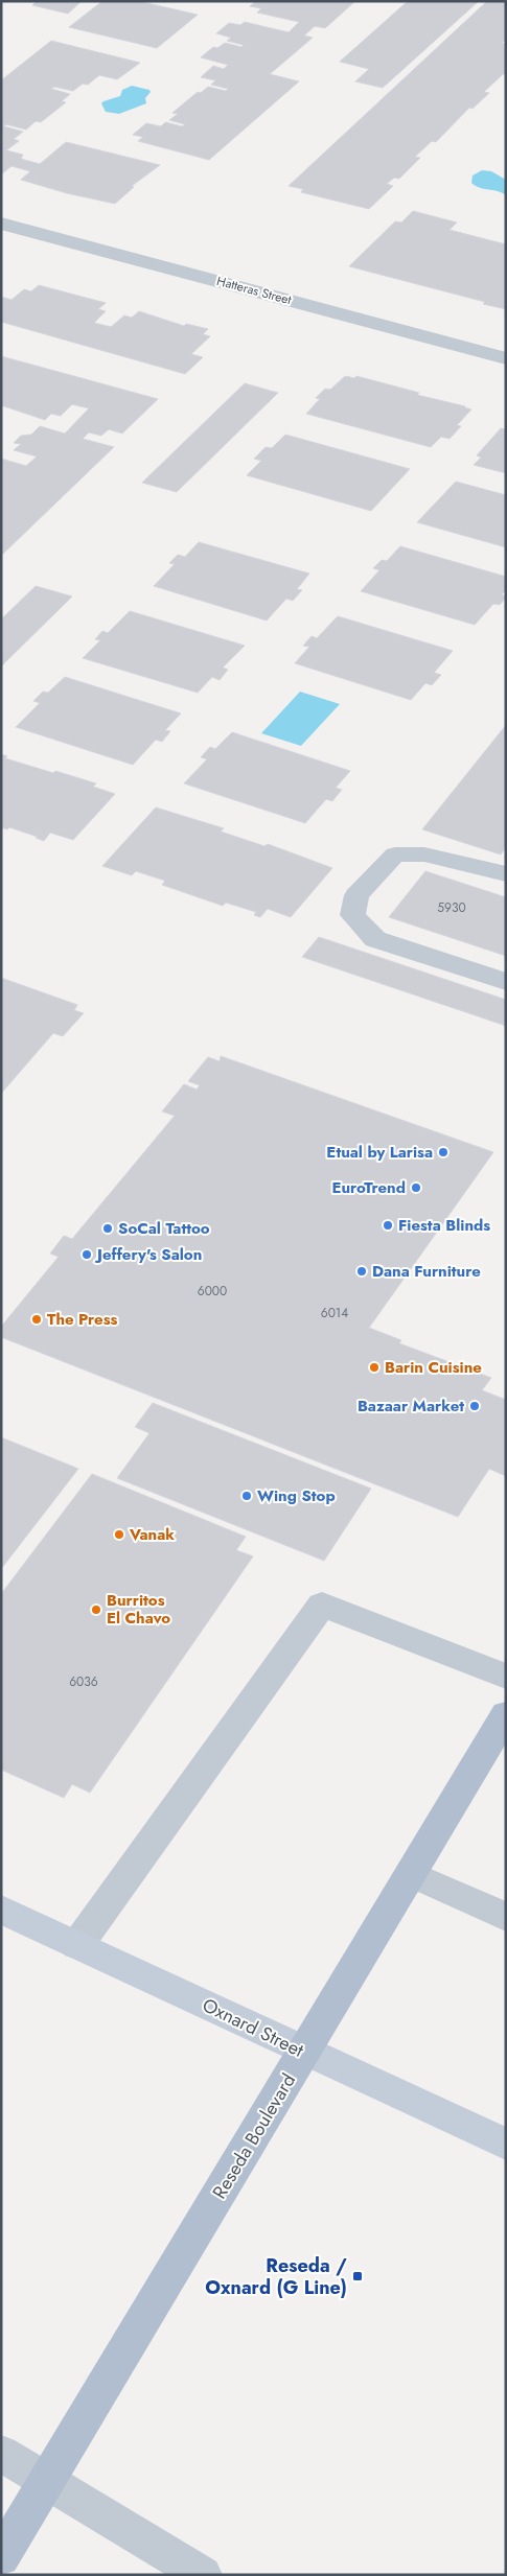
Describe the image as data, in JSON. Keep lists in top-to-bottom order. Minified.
{"streets":{"main road":["Oxnard Street","Reseda Boulevard"],"street":["Hatteras Street"]},"crossings":[["Oxnard Street","Reseda Boulevard"]],"places":{"other":["Etual by Larisa","EuroTrend","Fiesta Blinds","SoCal Tattoo","Jeffery's Salon","Dana Furniture","The Press","Barin Cuisine","Bazaar Market","Wing Stop","Vanak","Burritos El Chavo"],"transit":["Reseda / Oxnard (G Line)"]},"house_numbers":["5930","6000","6014","6036"]}
